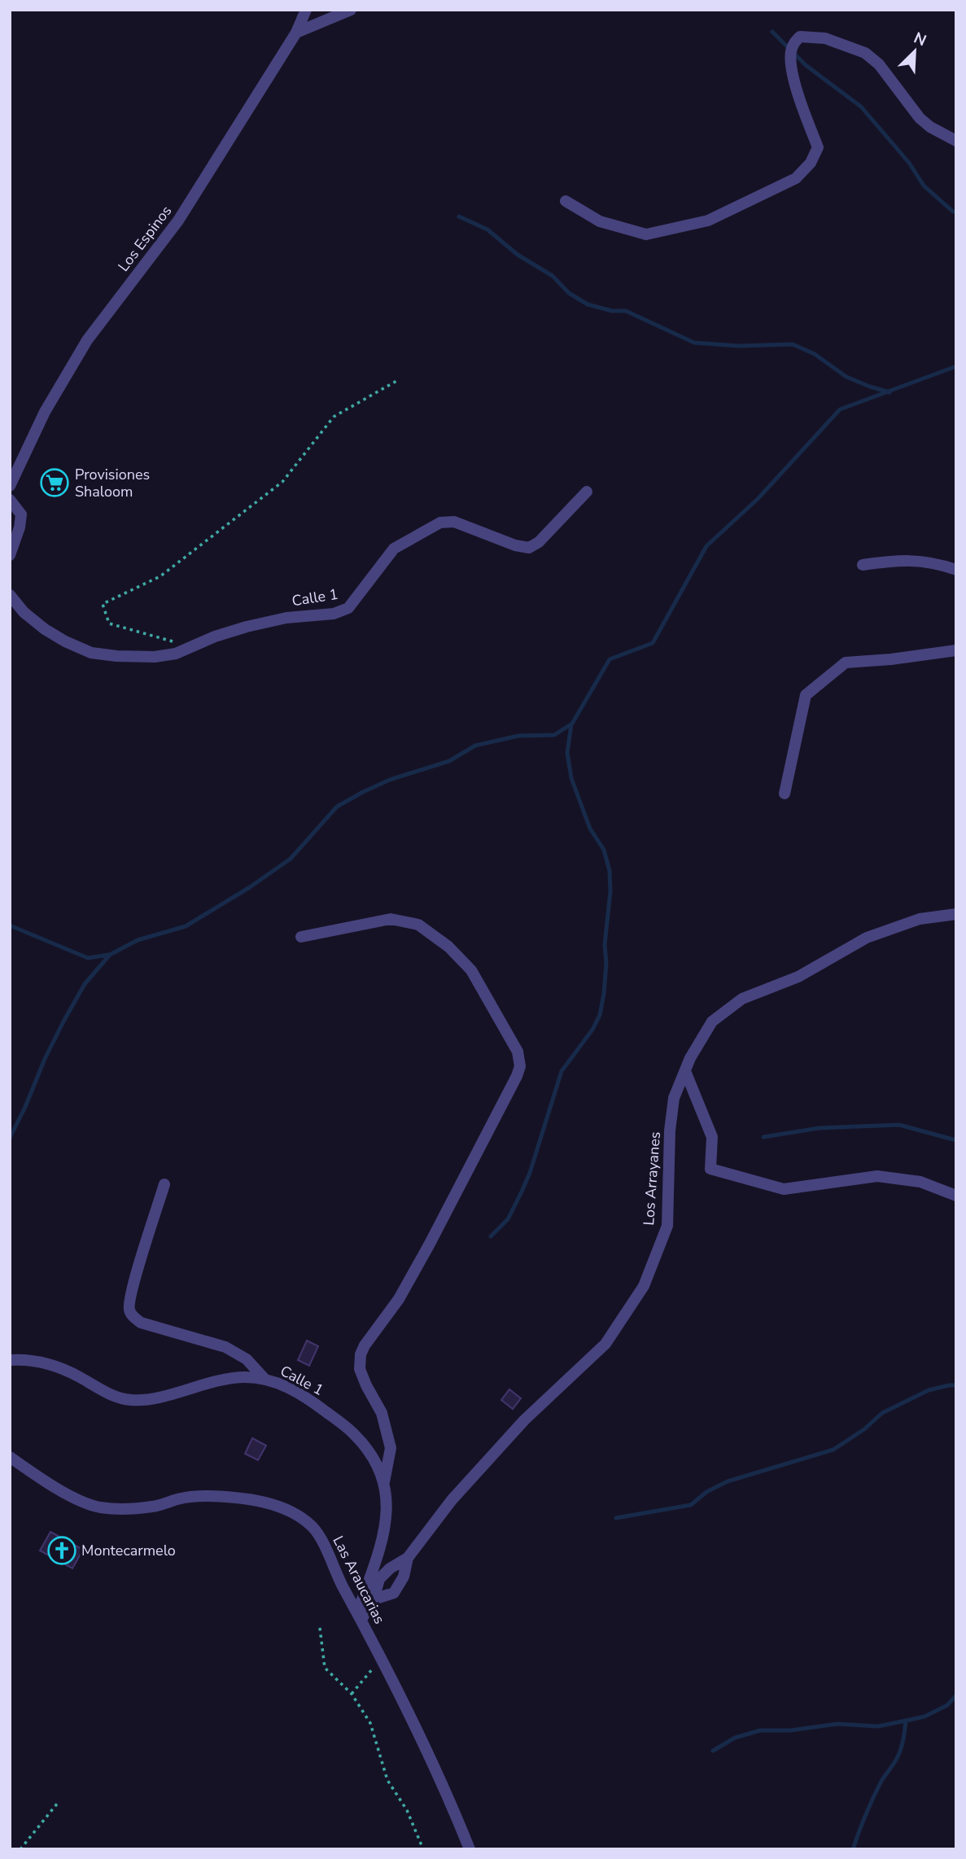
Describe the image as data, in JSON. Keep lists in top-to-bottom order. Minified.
{"streets":{"street":["Los Espinos","Calle 1","Los Arrayanes","Las Araucarias"]},"crossings":[["Calle 1","Los Arrayanes"],["Calle 1","Las Araucarias"],["Los Arrayanes","Las Araucarias"]],"places":{"supermarket":["Provisiones Shaloom"],"church":["Montecarmelo"]},"north":"top right"}
